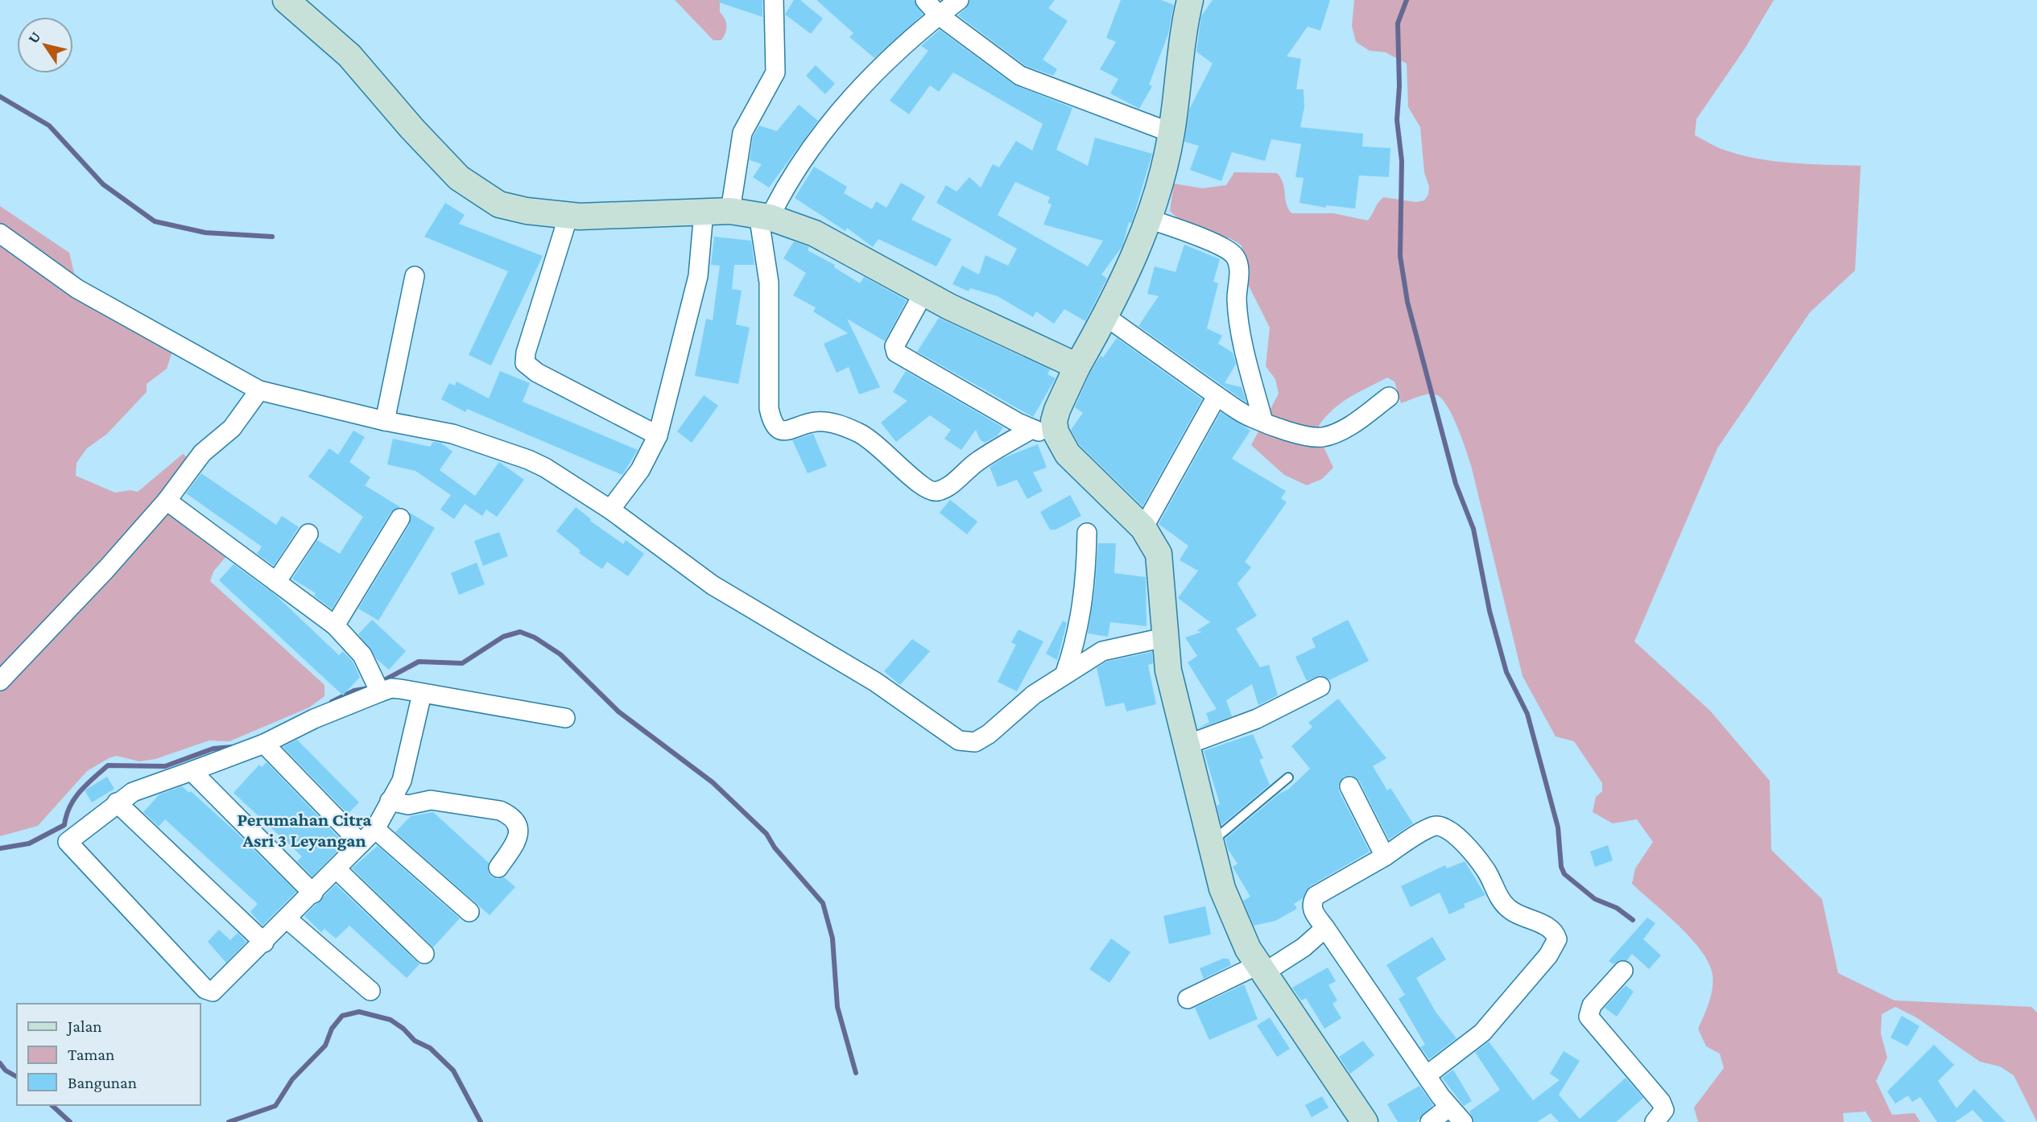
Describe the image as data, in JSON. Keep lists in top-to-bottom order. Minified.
{"districts":["Perumahan Citra Asri 3 Leyangan"],"legend":["Jalan","Taman","Bangunan"],"north":"top left"}
